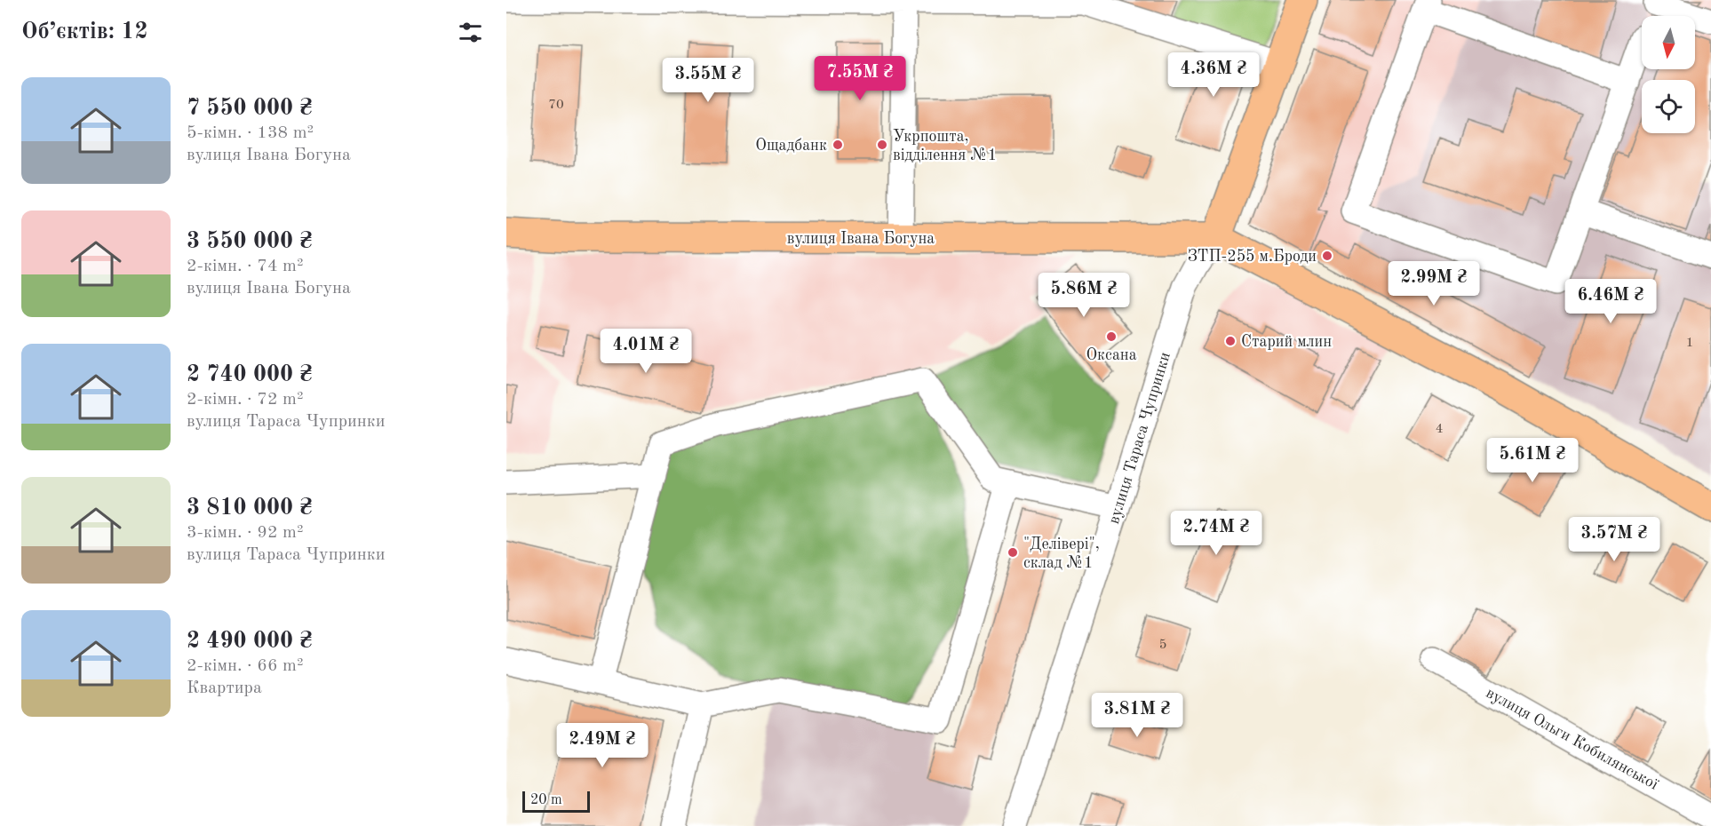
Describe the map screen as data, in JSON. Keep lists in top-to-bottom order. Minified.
{"streets":{"main road":["вулиця Івана Богуна"],"street":["вулиця Тараса Чупринки","вулиця Ольги Кобилянської"]},"crossings":[["вулиця Івана Богуна","вулиця Тараса Чупринки"]],"places":["Ощадбанк","Укрпошта, відділення №1","ЗТП-255 м.Броди","Оксана","Старий млин","\"Делівері\", склад №1"],"house_numbers":["70","1","4","5"],"scale_bar":"20 m","north":"bottom","page":{"heading":"Об’єктів: 12","price":["4.36M ₴","7.55M ₴","3.55M ₴","2.99M ₴","5.86M ₴","6.46M ₴","4.01M ₴","5.61M ₴","2.74M ₴","3.57M ₴","3.81M ₴","2.49M ₴"],"list":[{"name":"7 550 000 ₴","note":"5-кімн. · 138 m² · вулиця Івана Богуна"},{"name":"3 550 000 ₴","note":"2-кімн. · 74 m² · вулиця Івана Богуна"},{"name":"2 740 000 ₴","note":"2-кімн. · 72 m² · вулиця Тараса Чупринки"},{"name":"3 810 000 ₴","note":"3-кімн. · 92 m² · вулиця Тараса Чупринки"},{"name":"2 490 000 ₴","note":"2-кімн. · 66 m² · Квартира"}],"scale":"20 m"}}
